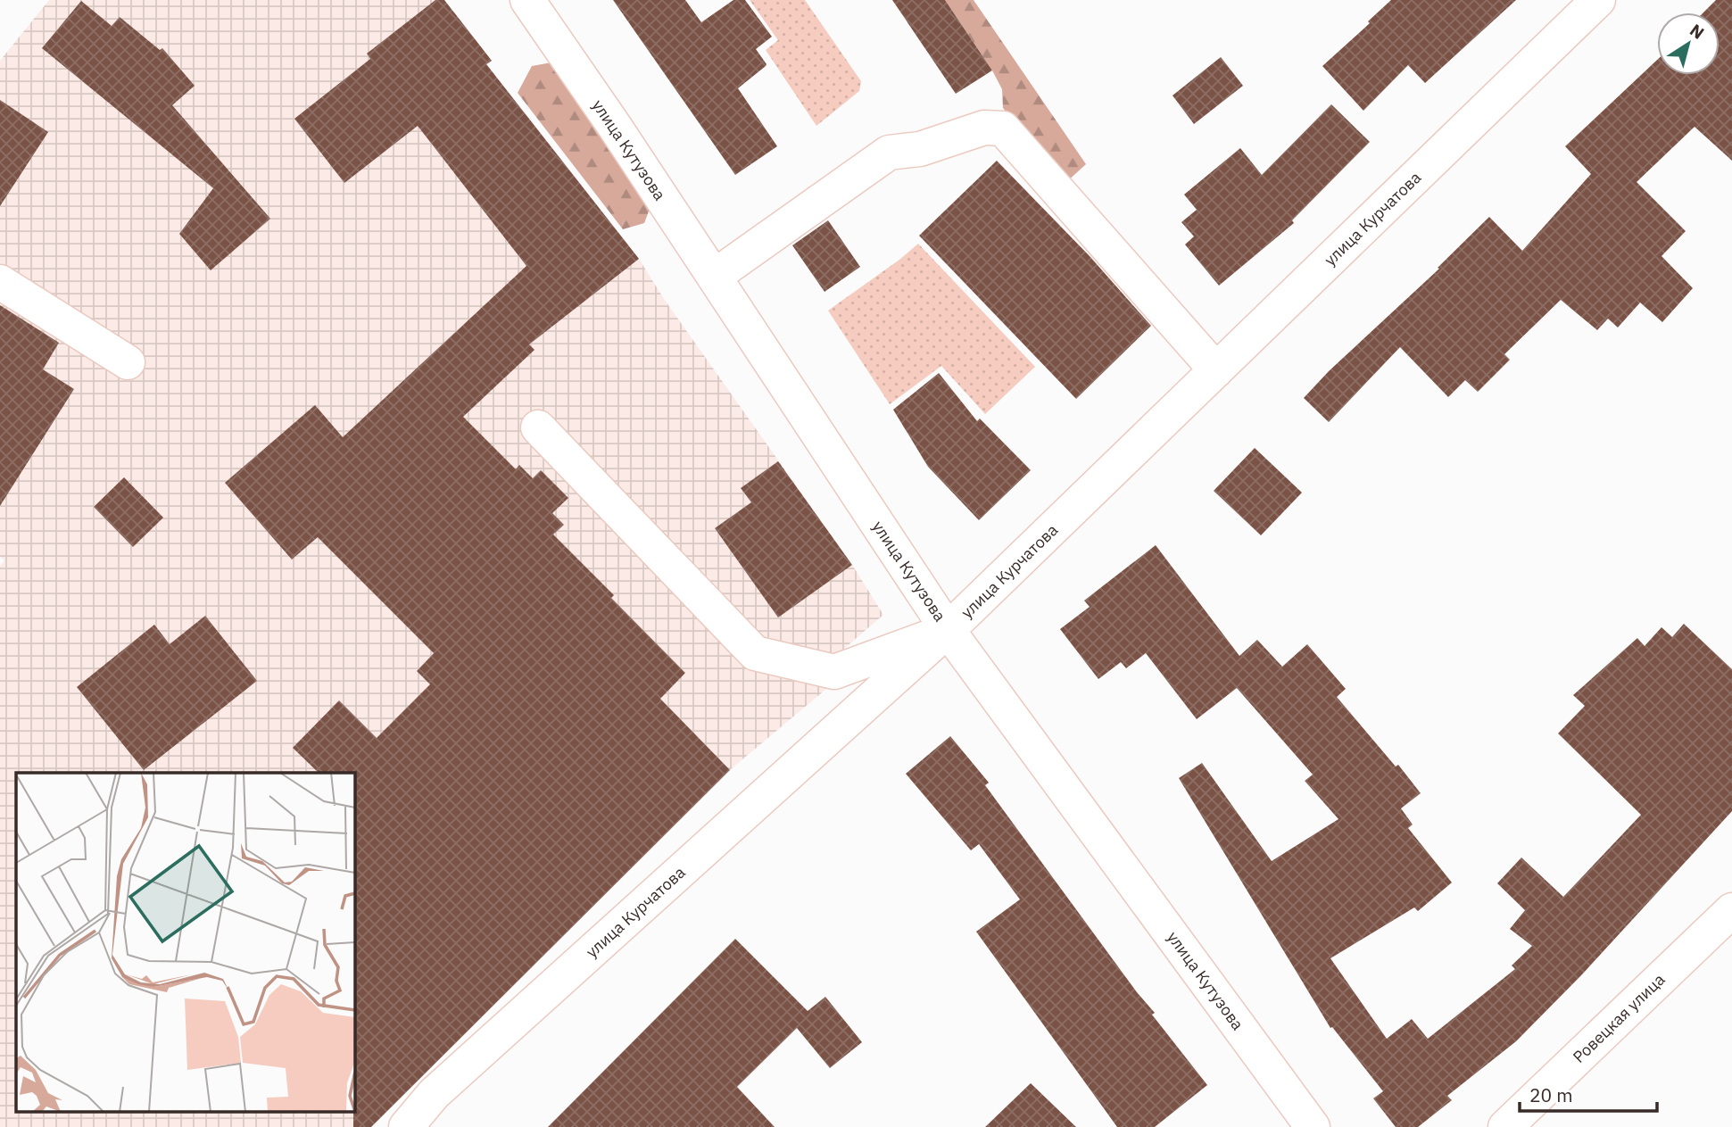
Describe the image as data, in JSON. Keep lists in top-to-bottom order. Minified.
{"streets":{"street":["улица Кутузова","улица Курчатова","Ровецкая улица"]},"crossings":[["улица Кутузова","улица Курчатова"]],"scale_bar":"20 m","north":"top right"}
